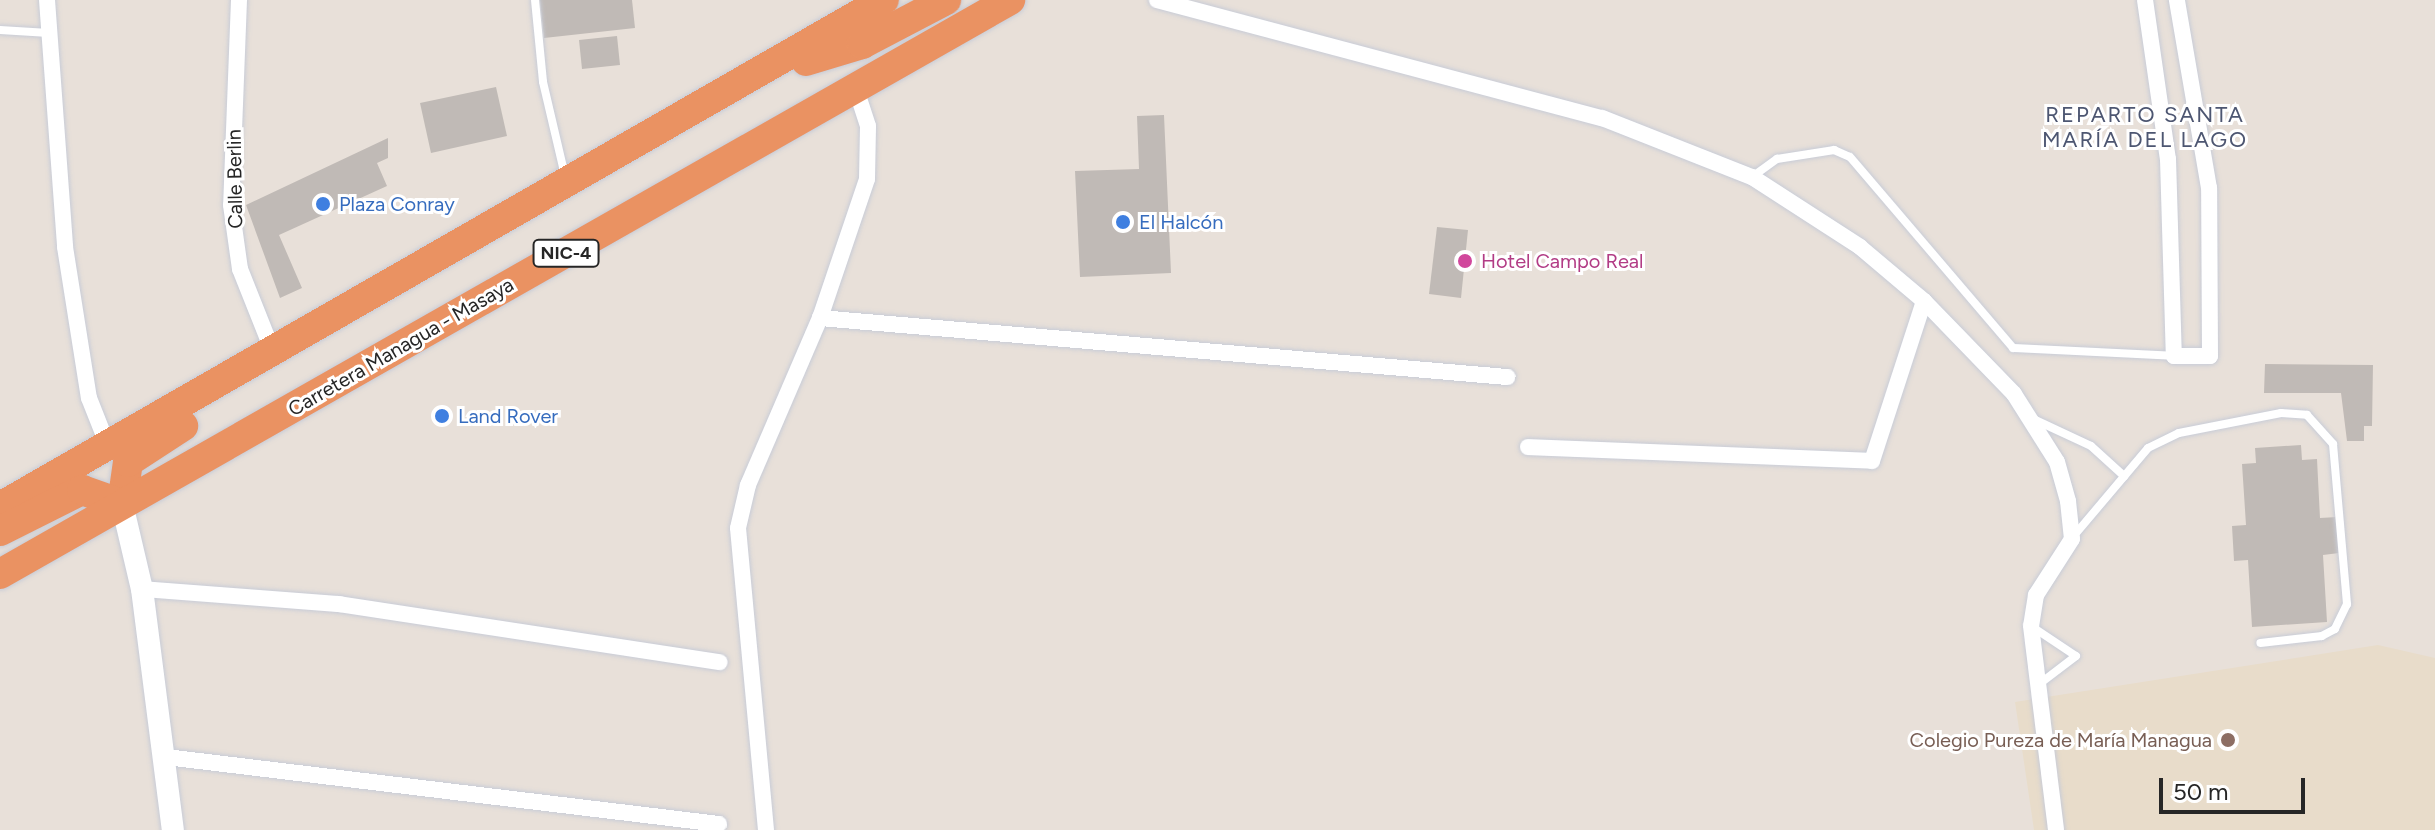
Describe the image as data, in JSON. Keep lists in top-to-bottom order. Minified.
{"streets":{"highway":["NIC-4","Carretera Managua - Masaya"],"street":["Calle Berlin"]},"districts":["REPARTO SANTA MARÍA DEL LAGO"],"places":["Plaza Conray","El Halcón","Hotel Campo Real","Land Rover","Colegio Pureza de María Managua"],"scale_bar":"50 m"}
